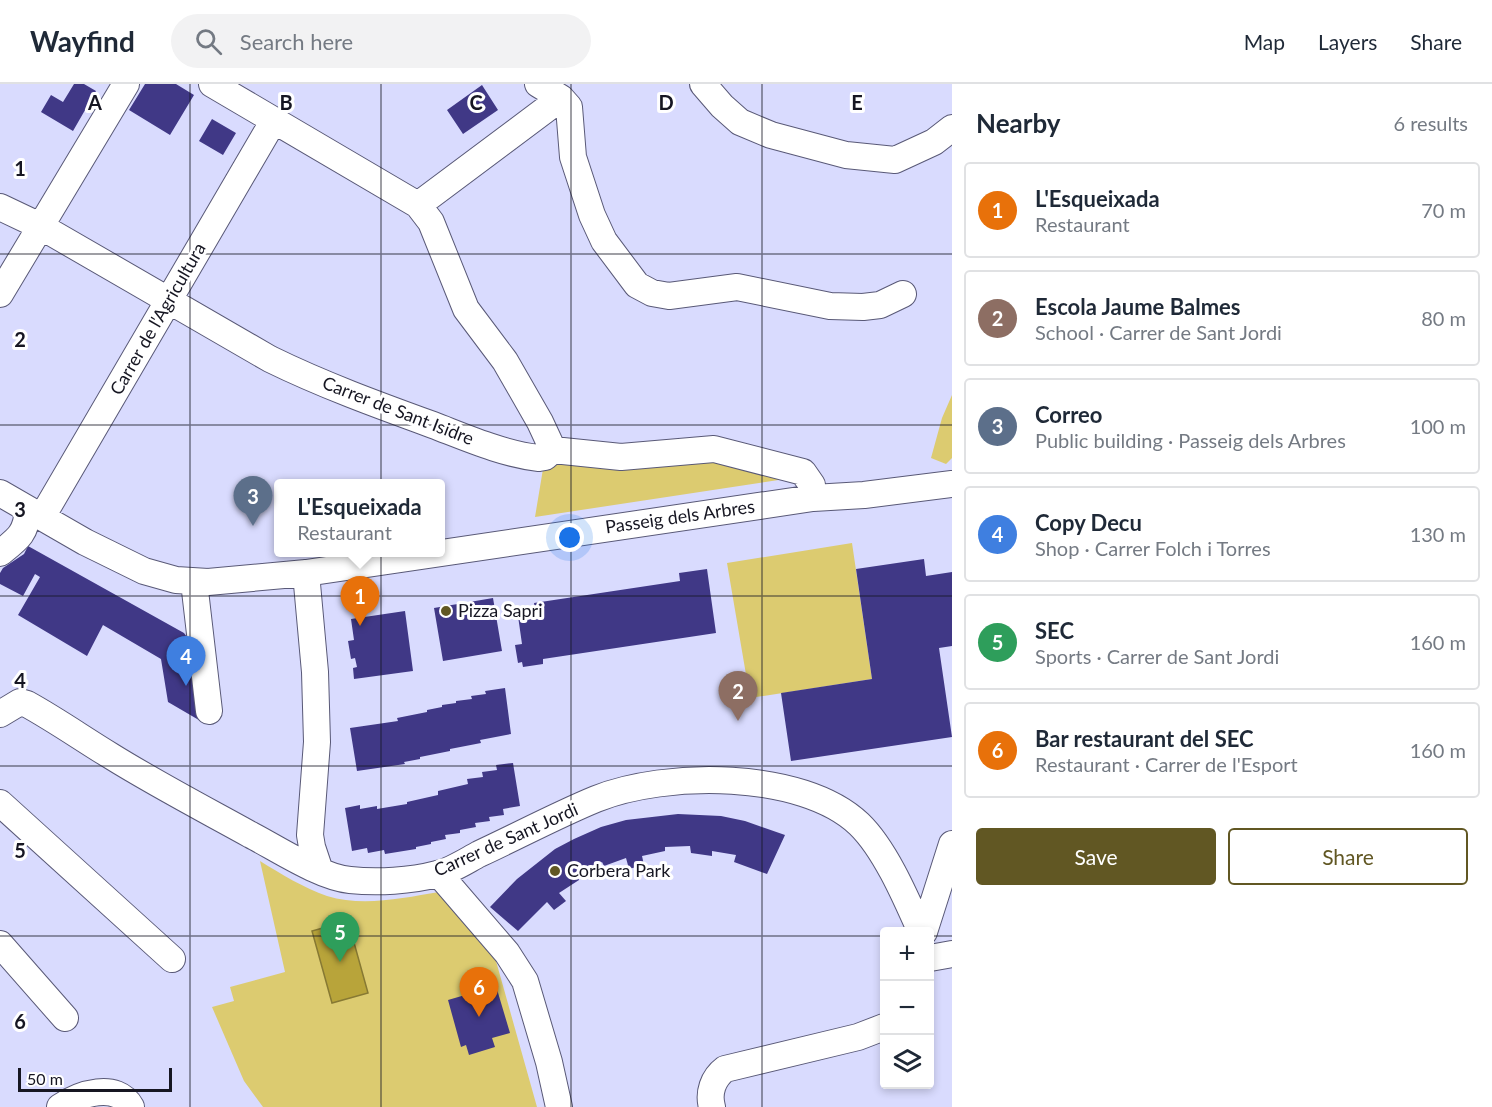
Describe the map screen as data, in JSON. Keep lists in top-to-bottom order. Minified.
{"streets":{"street":["Carrer de l'Agricultura","Carrer de Sant Isidre","Passeig dels Arbres","Carrer de Sant Jordi"]},"crossings":[["Carrer de l'Agricultura","Carrer de Sant Isidre"],["Carrer de l'Agricultura","Passeig dels Arbres"],["Carrer de Sant Isidre","Passeig dels Arbres"]],"places":["Pizza Sapri","Corbera Park"],"scale_bar":"50 m","page":{"header":"Wayfind","search":"Search here","nav":["Map","Layers","Share"],"heading":["Nearby","6 results"],"list":[{"mark":"1","name":"L'Esqueixada","note":"Restaurant","value":"70 m"},{"mark":"2","name":"Escola Jaume Balmes","note":"School · Carrer de Sant Jordi","value":"80 m"},{"mark":"3","name":"Correo","note":"Public building · Passeig dels Arbres","value":"100 m"},{"mark":"4","name":"Copy Decu","note":"Shop · Carrer Folch i Torres","value":"130 m"},{"mark":"5","name":"SEC","note":"Sports · Carrer de Sant Jordi","value":"160 m"},{"mark":"6","name":"Bar restaurant del SEC","note":"Restaurant · Carrer de l'Esport","value":"160 m"}],"pins":["3","1","4","2","5","6"],"popup":["L'Esqueixada","Restaurant"],"buttons":["Save","Share"],"map_buttons":["+","−"],"scale":"50 m"},"grid":{"columns":["A","B","C","D","E"],"rows":["1","2","3","4","5","6"]}}
